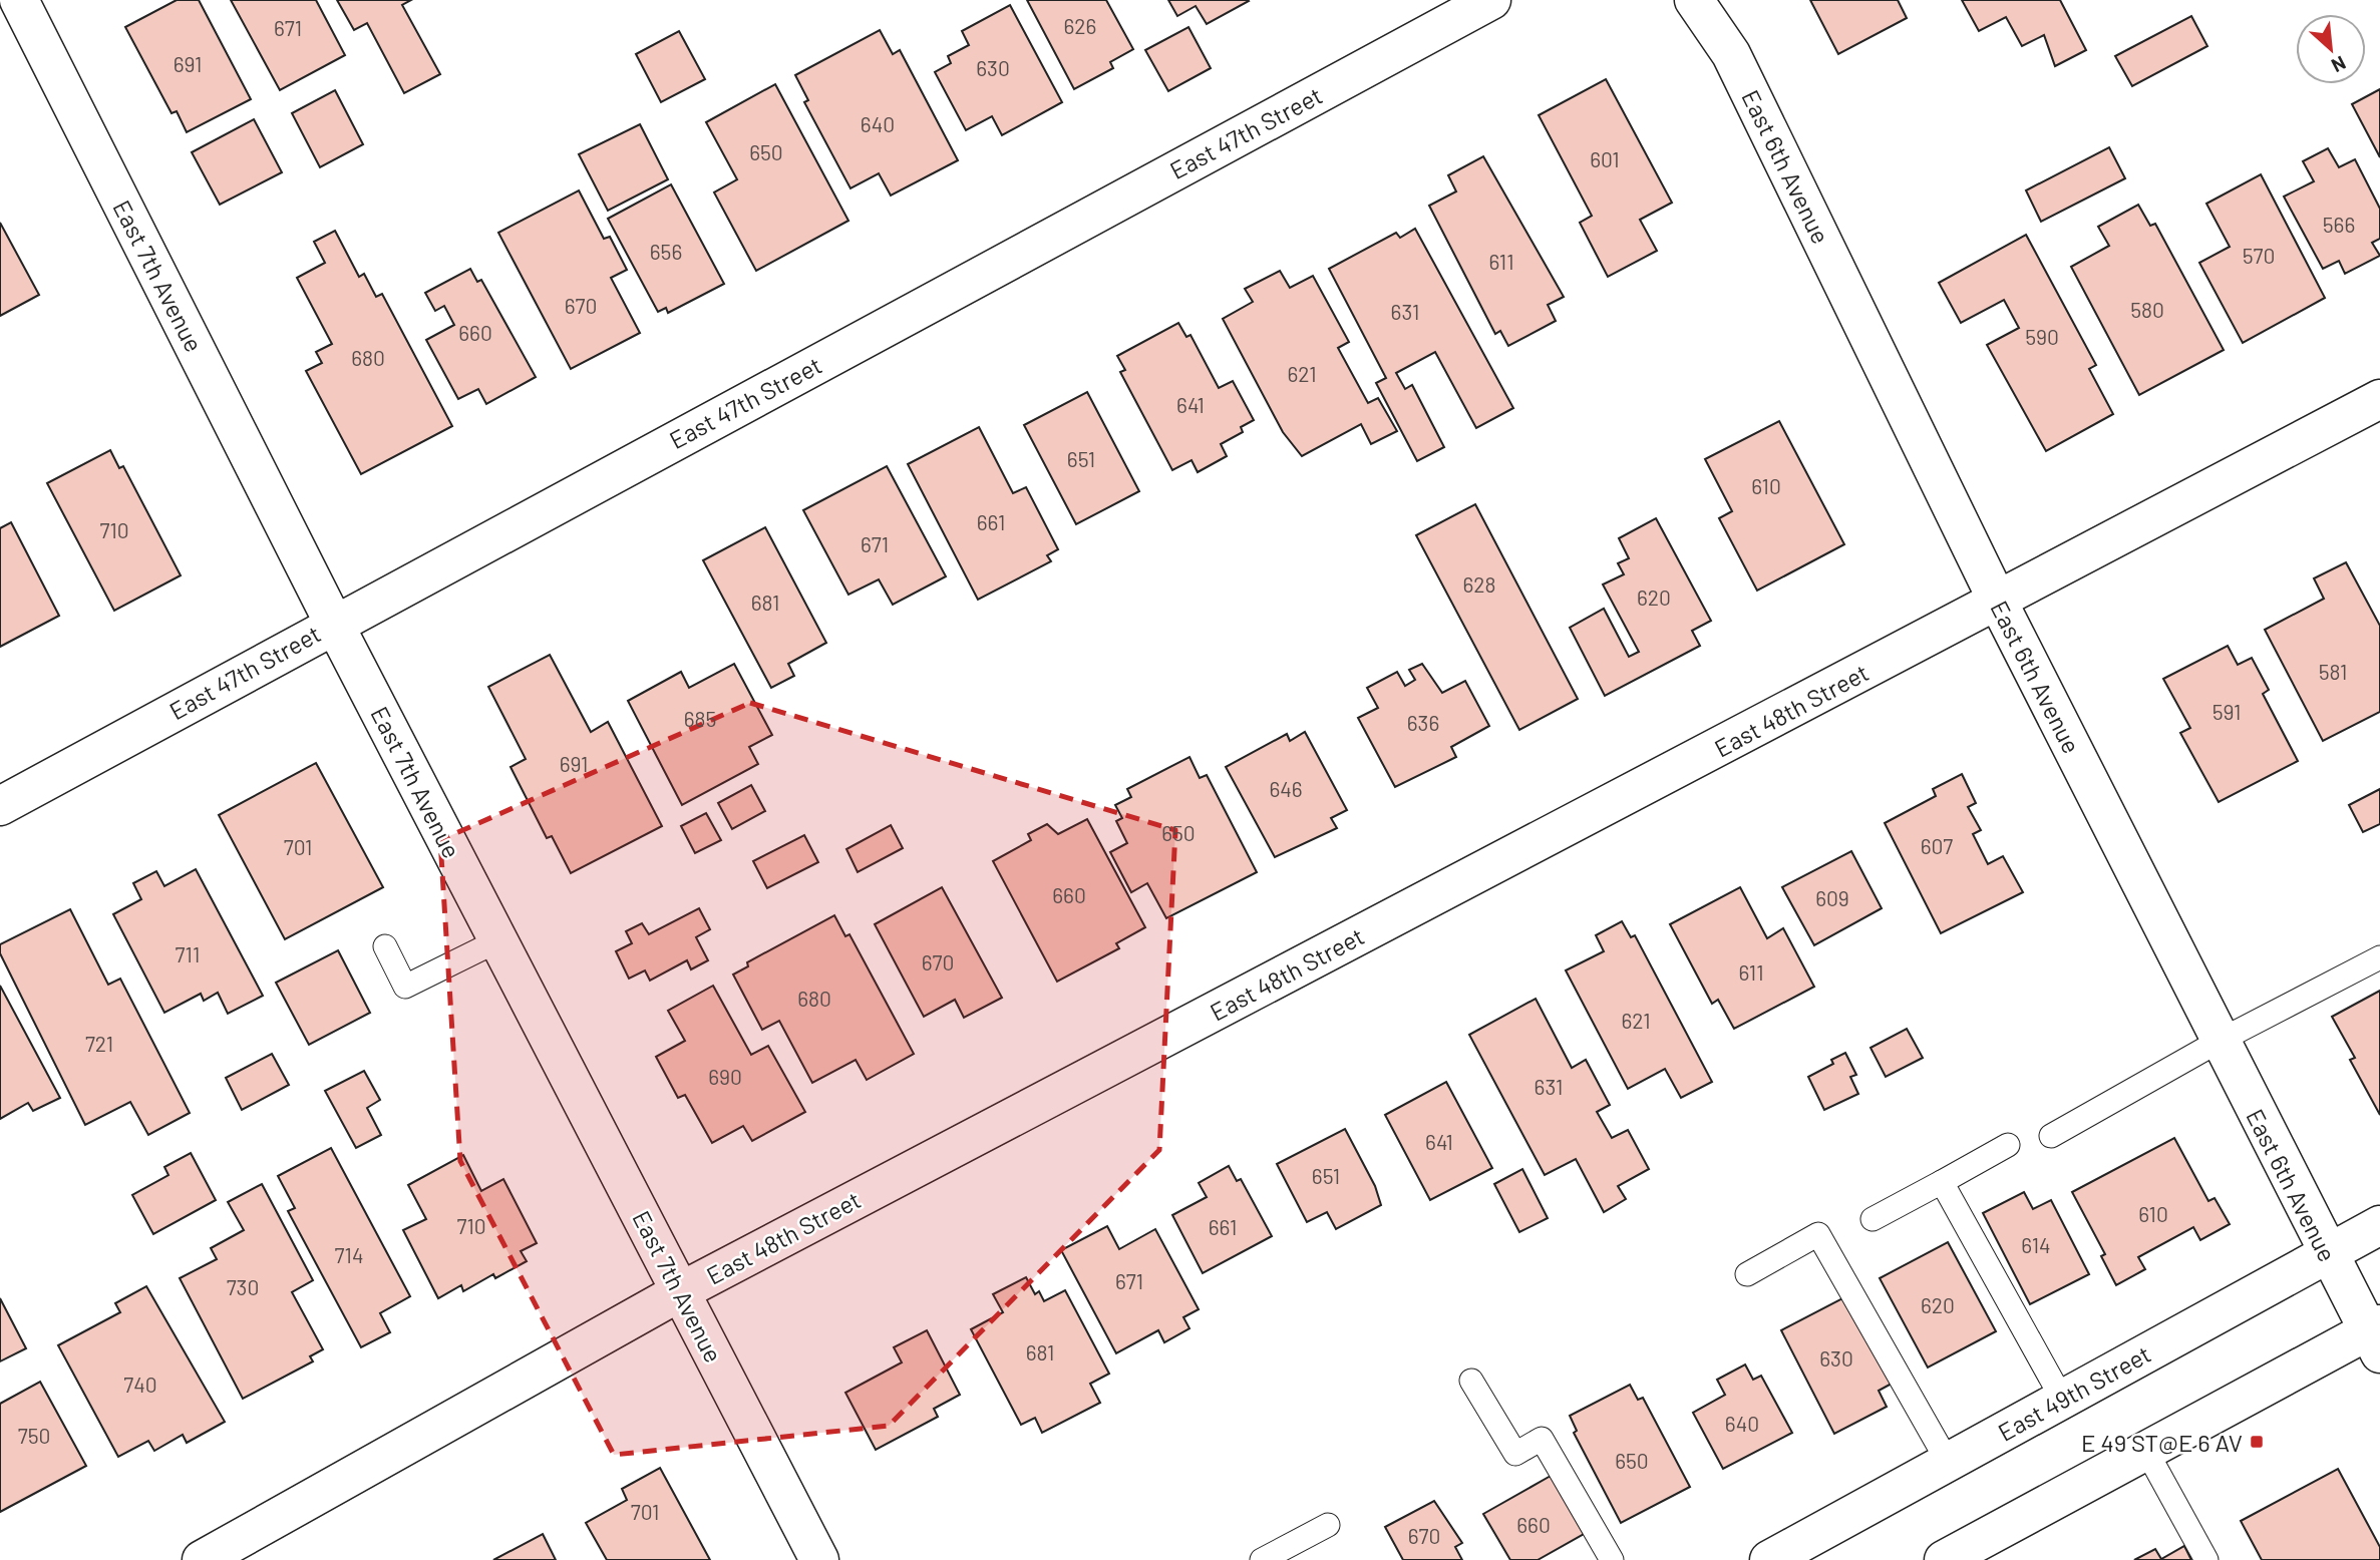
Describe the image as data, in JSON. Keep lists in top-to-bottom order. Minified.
{"streets":{"street":["East 47th Street","East 6th Avenue","East 7th Avenue","East 48th Street","East 49th Street"]},"crossings":[["East 47th Street","East 7th Avenue"],["East 6th Avenue","East 48th Street"],["East 6th Avenue","East 49th Street"],["East 7th Avenue","East 48th Street"]],"places":{"transit":["E 49 ST@E 6 AV"]},"house_numbers":["626","671","691","630","640","650","601","566","656","570","611","670","580","631","660","590","680","621","641","651","610","661","710","671","628","620","681","581","591","685","636","691","646","650","607","701","660","609","711","670","611","680","621","721","690","631","641","651","610","710","661","614","714","671","730","620","681","630","740","640","750","650","701","660","670"],"north":"bottom right"}
